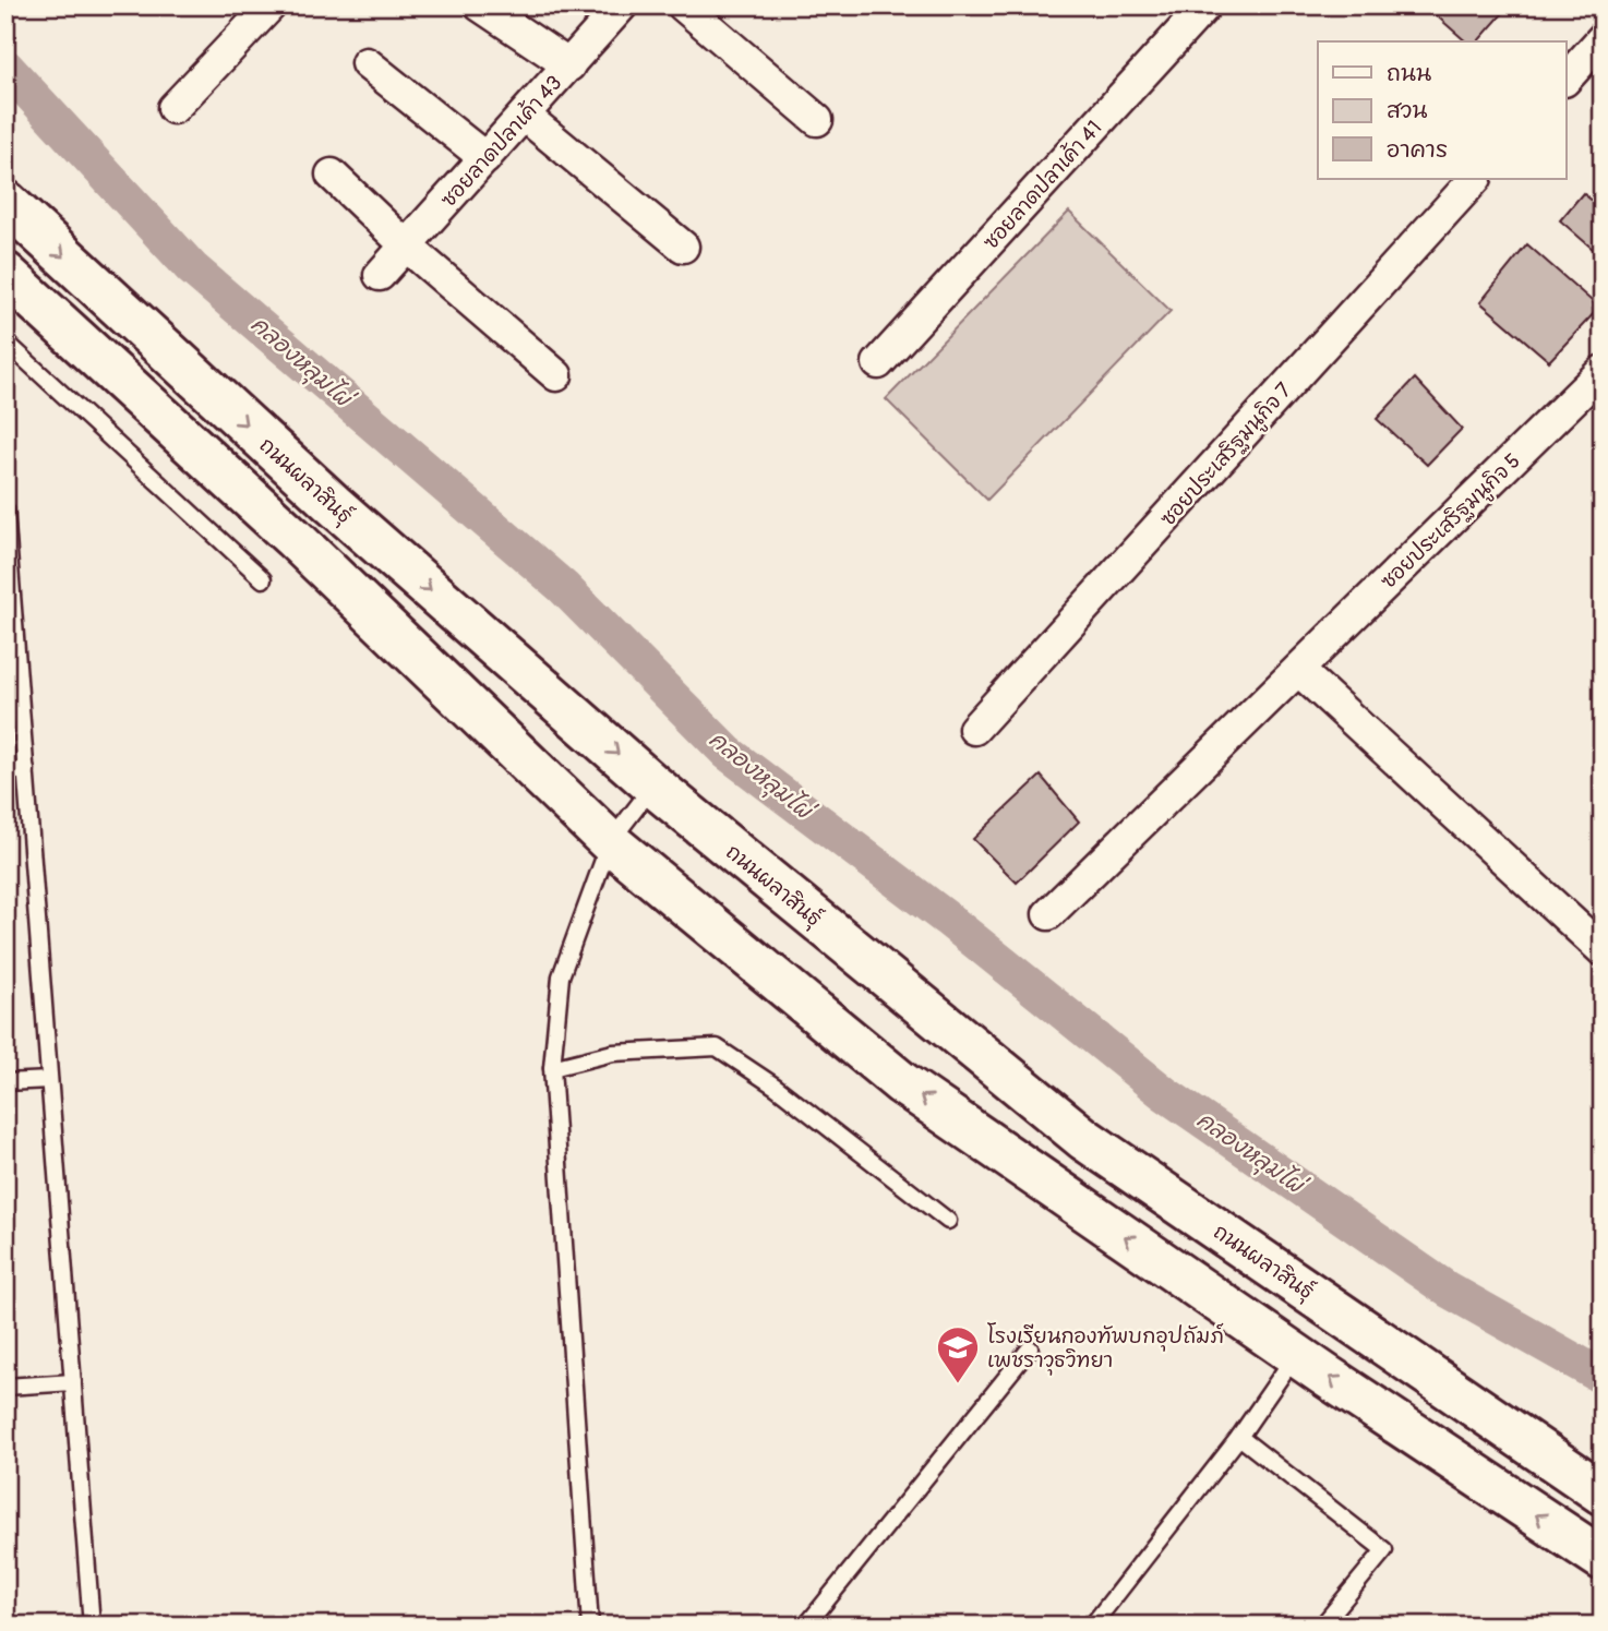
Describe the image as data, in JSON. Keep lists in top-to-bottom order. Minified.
{"streets":{"main road":["ถนนผลาสินธุ์"],"street":["ซอยลาดปลาเค้า 43","ซอยลาดปลาเค้า 41","ซอยประเสริฐมนูกิจ 7","ซอยประเสริฐมนูกิจ 5"]},"water":["คลองหลุมไผ่"],"places":{"school or university":["โรงเรียนกองทัพบกอุปถัมภ์ เพชราวุธวิทยา"]},"legend":["ถนน","สวน","อาคาร"]}
